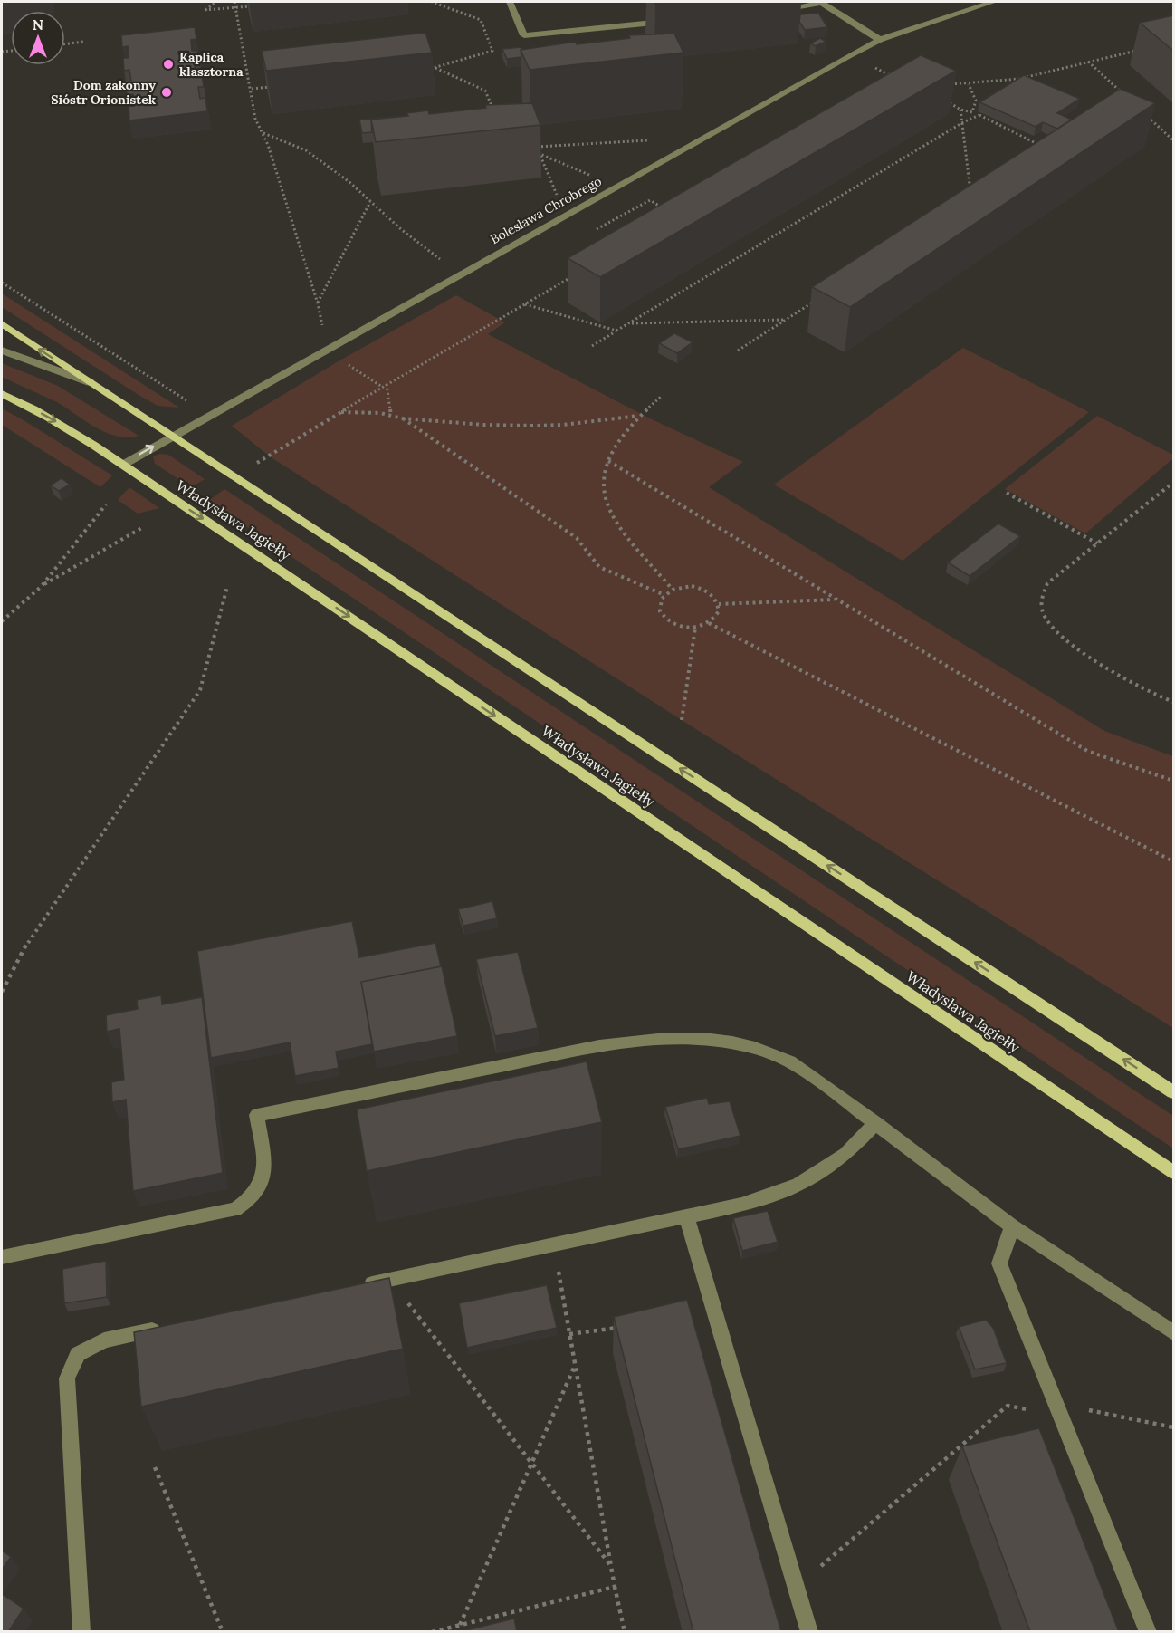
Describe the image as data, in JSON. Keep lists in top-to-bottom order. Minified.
{"streets":{"main road":["Władysława Jagiełły"],"street":["Bolesława Chrobrego"]},"crossings":[["Bolesława Chrobrego","Władysława Jagiełły"]],"places":["Kaplica klasztorna","Dom zakonny Sióstr Orionistek"],"north":"top"}
